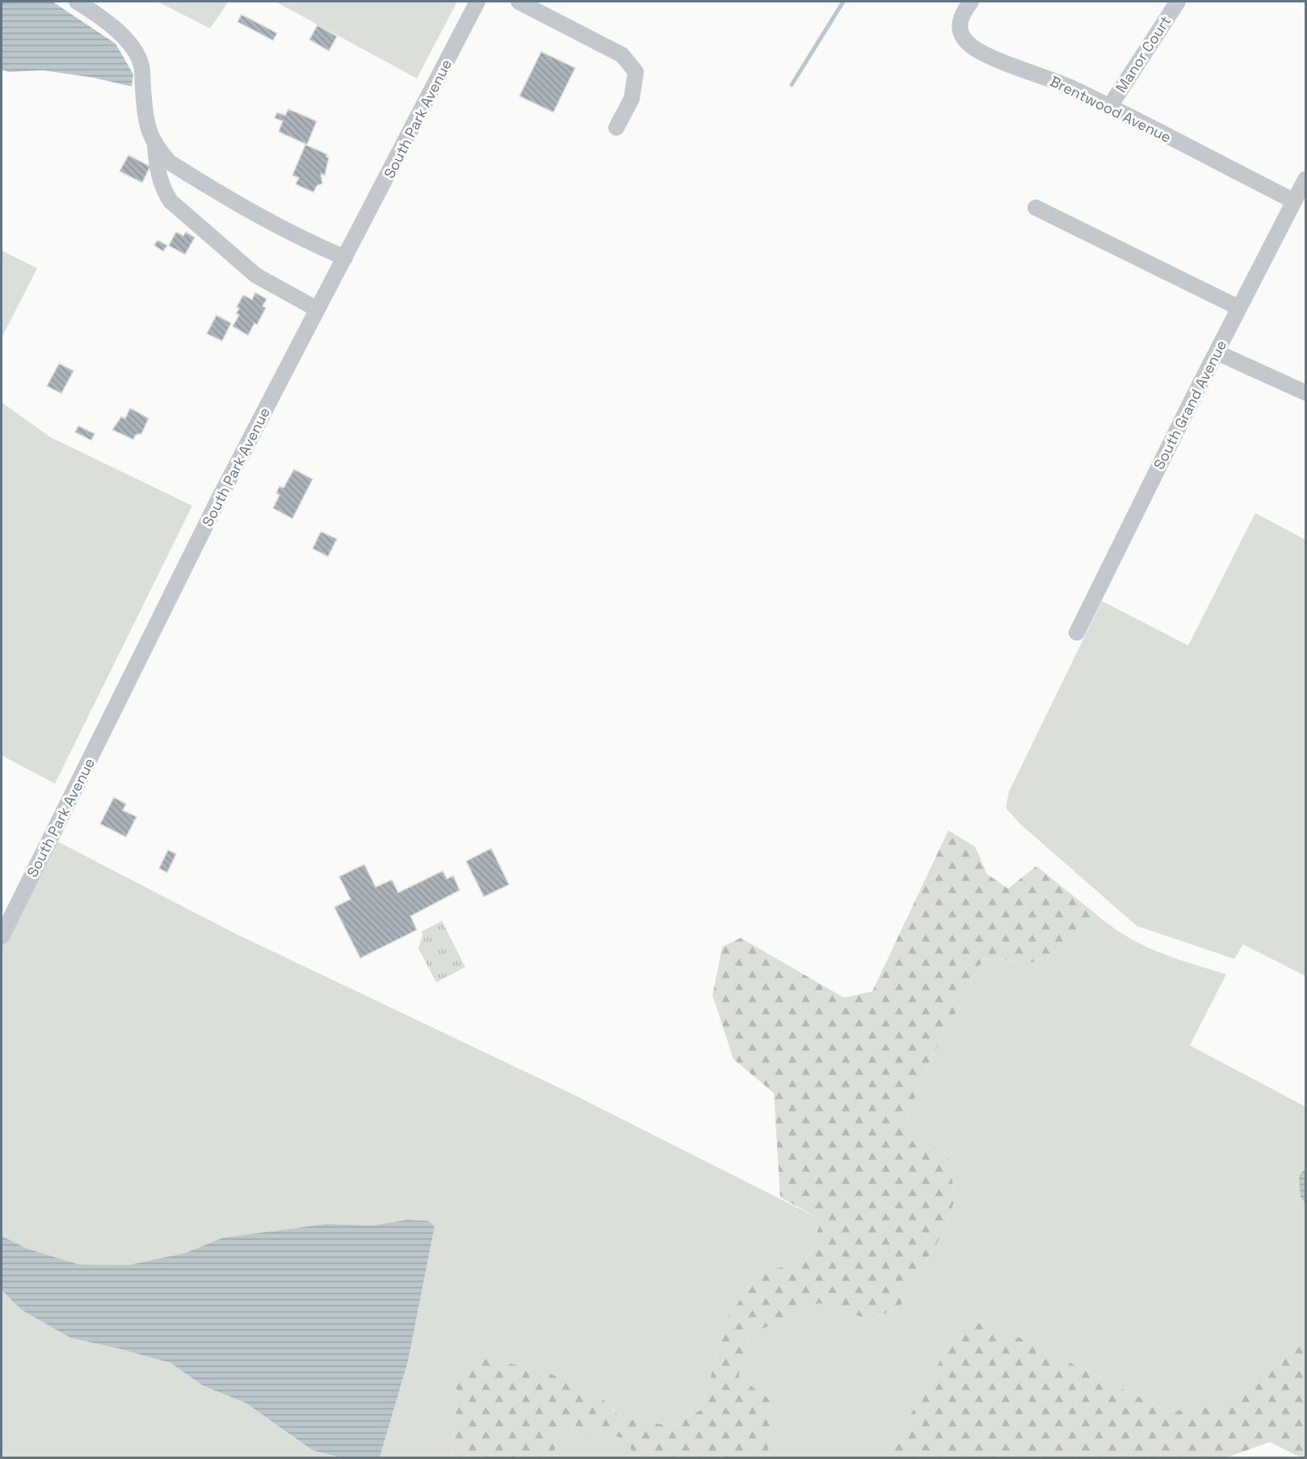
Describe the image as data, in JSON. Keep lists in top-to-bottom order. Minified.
{"streets":{"street":["Manor Court","Brentwood Avenue","South Park Avenue","South Grand Avenue"]},"crossings":[["Manor Court","Brentwood Avenue"],["Brentwood Avenue","South Grand Avenue"]]}
